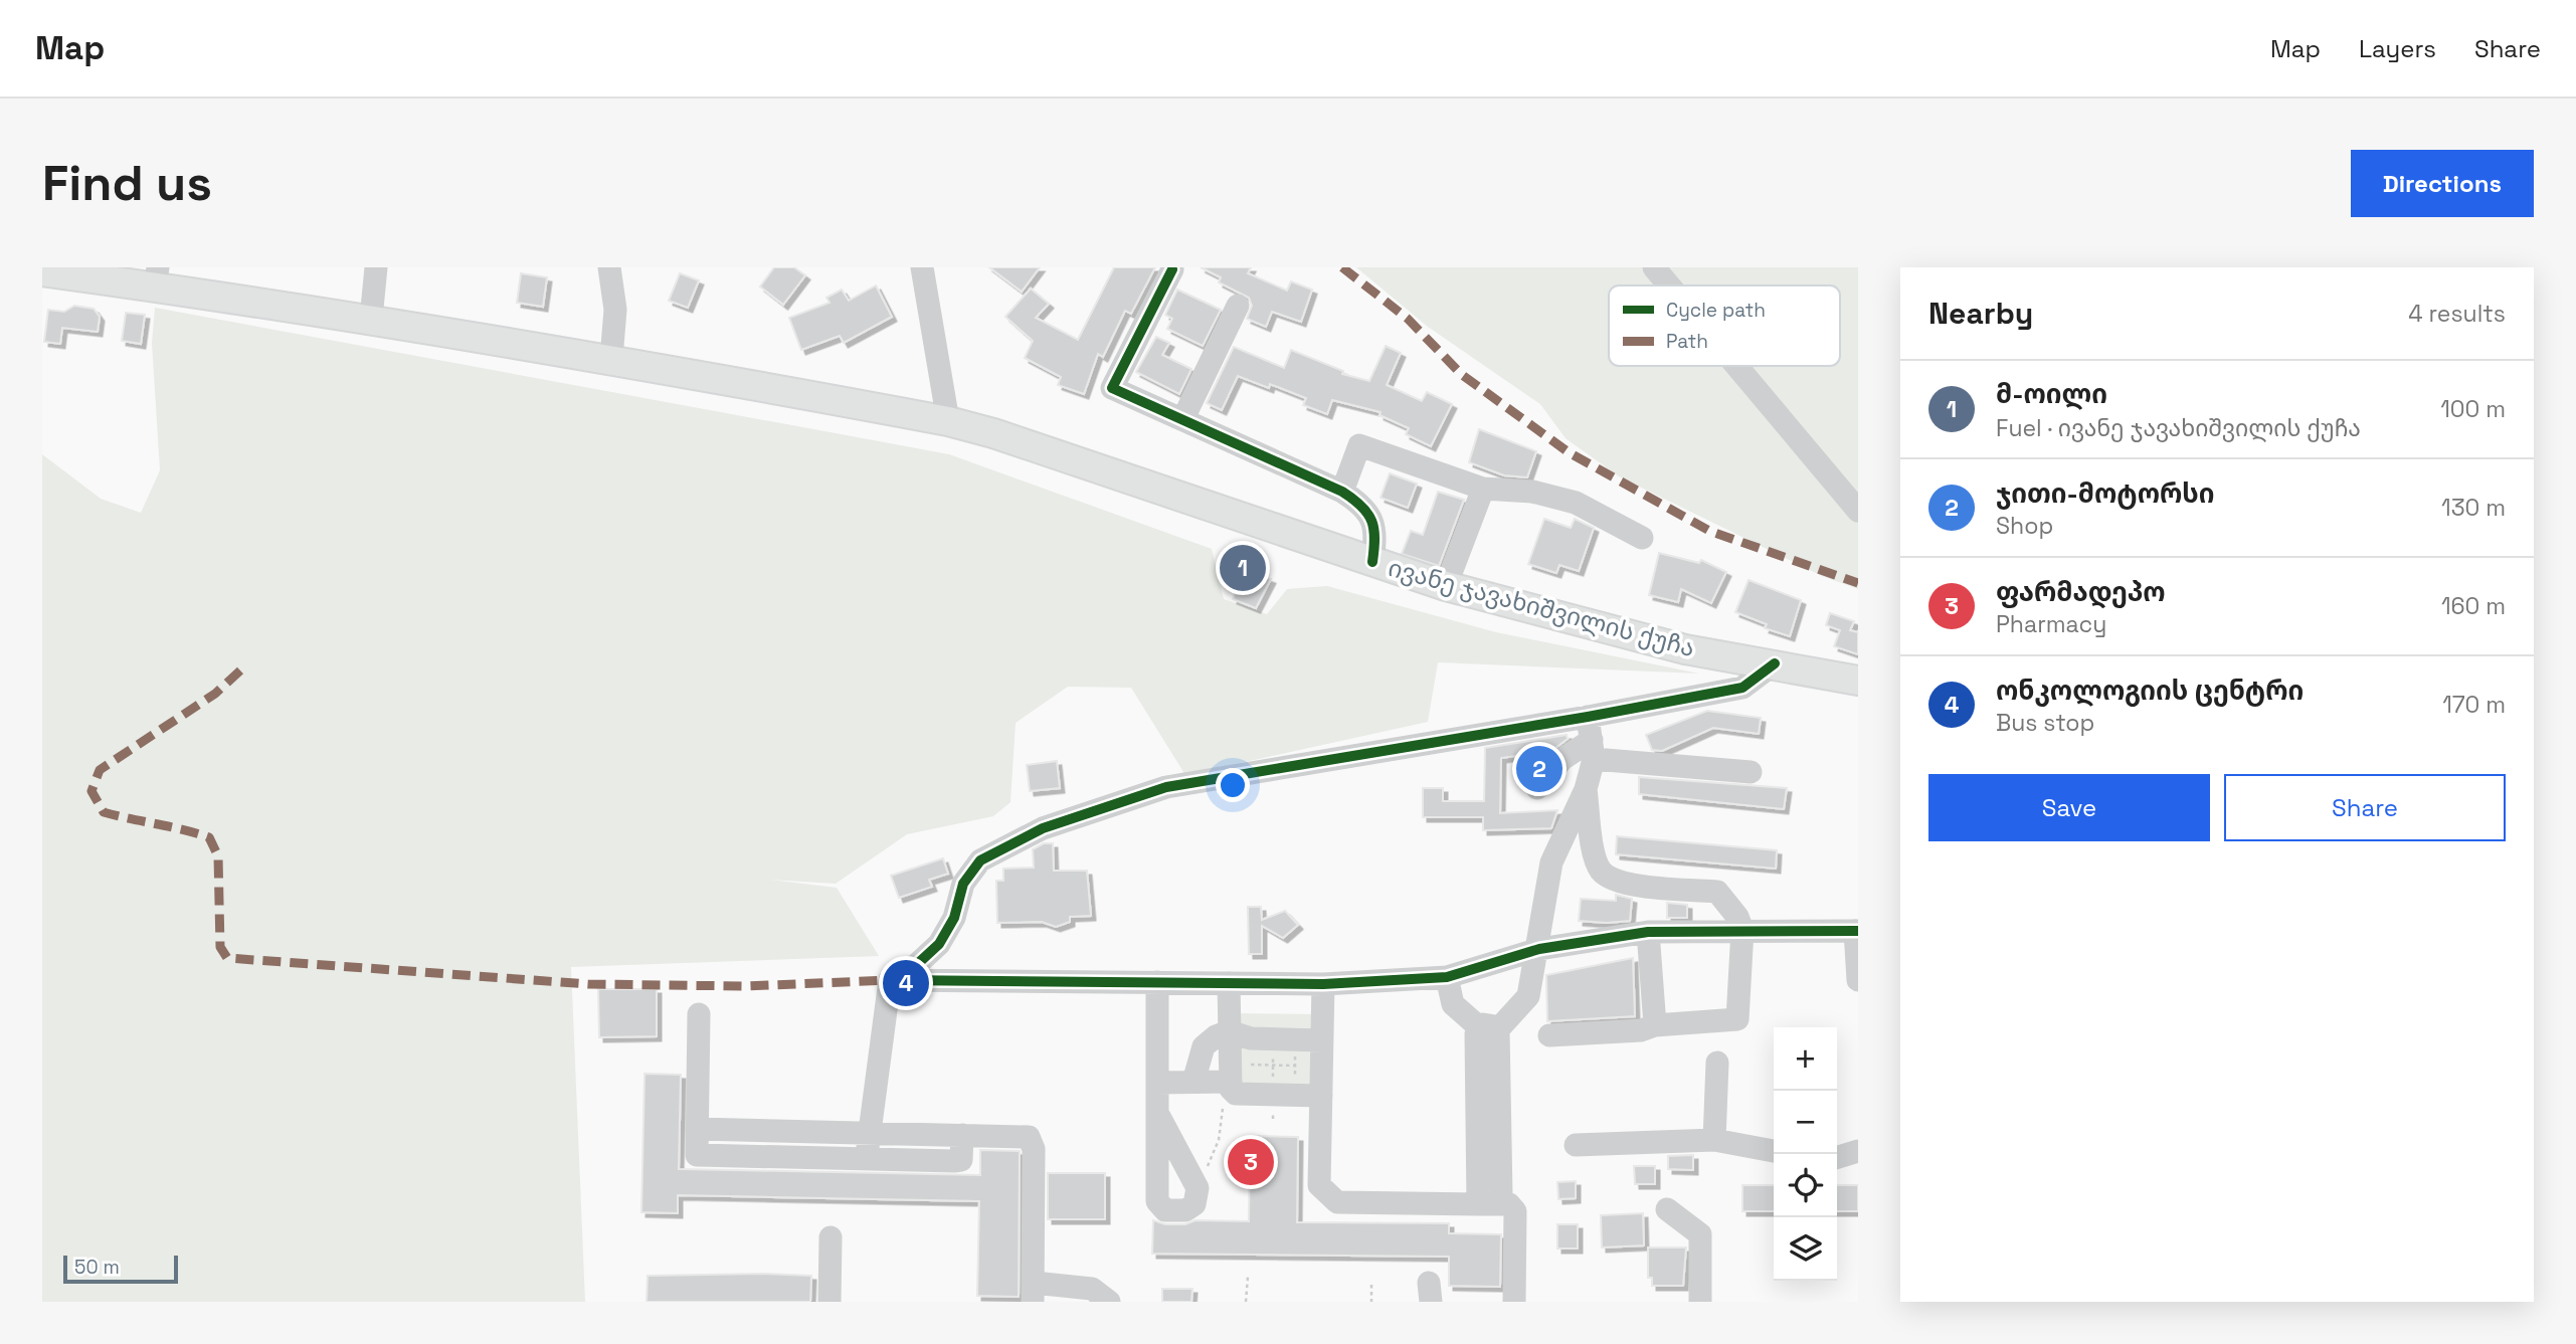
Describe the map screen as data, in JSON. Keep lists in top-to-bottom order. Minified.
{"streets":{"main road":["ივანე ჯავახიშვილის ქუჩა"]},"legend":["Cycle path","Path"],"scale_bar":"50 m","page":{"header":"Map","nav":["Map","Layers","Share"],"buttons":["Directions",["Save","Share"]],"title":"Find us","heading":["Nearby","4 results"],"list":[{"mark":"1","name":"მ-ოილი","note":"Fuel · ივანე ჯავახიშვილის ქუჩა","value":"100 m"},{"mark":"2","name":"ჯითი-მოტორსი","note":"Shop","value":"130 m"},{"mark":"3","name":"ფარმადეპო","note":"Pharmacy","value":"160 m"},{"mark":"4","name":"ონკოლოგიის ცენტრი","note":"Bus stop","value":"170 m"}],"pins":["1","2","4","3"],"map_buttons":["+","−"],"scale":"50 m"}}
